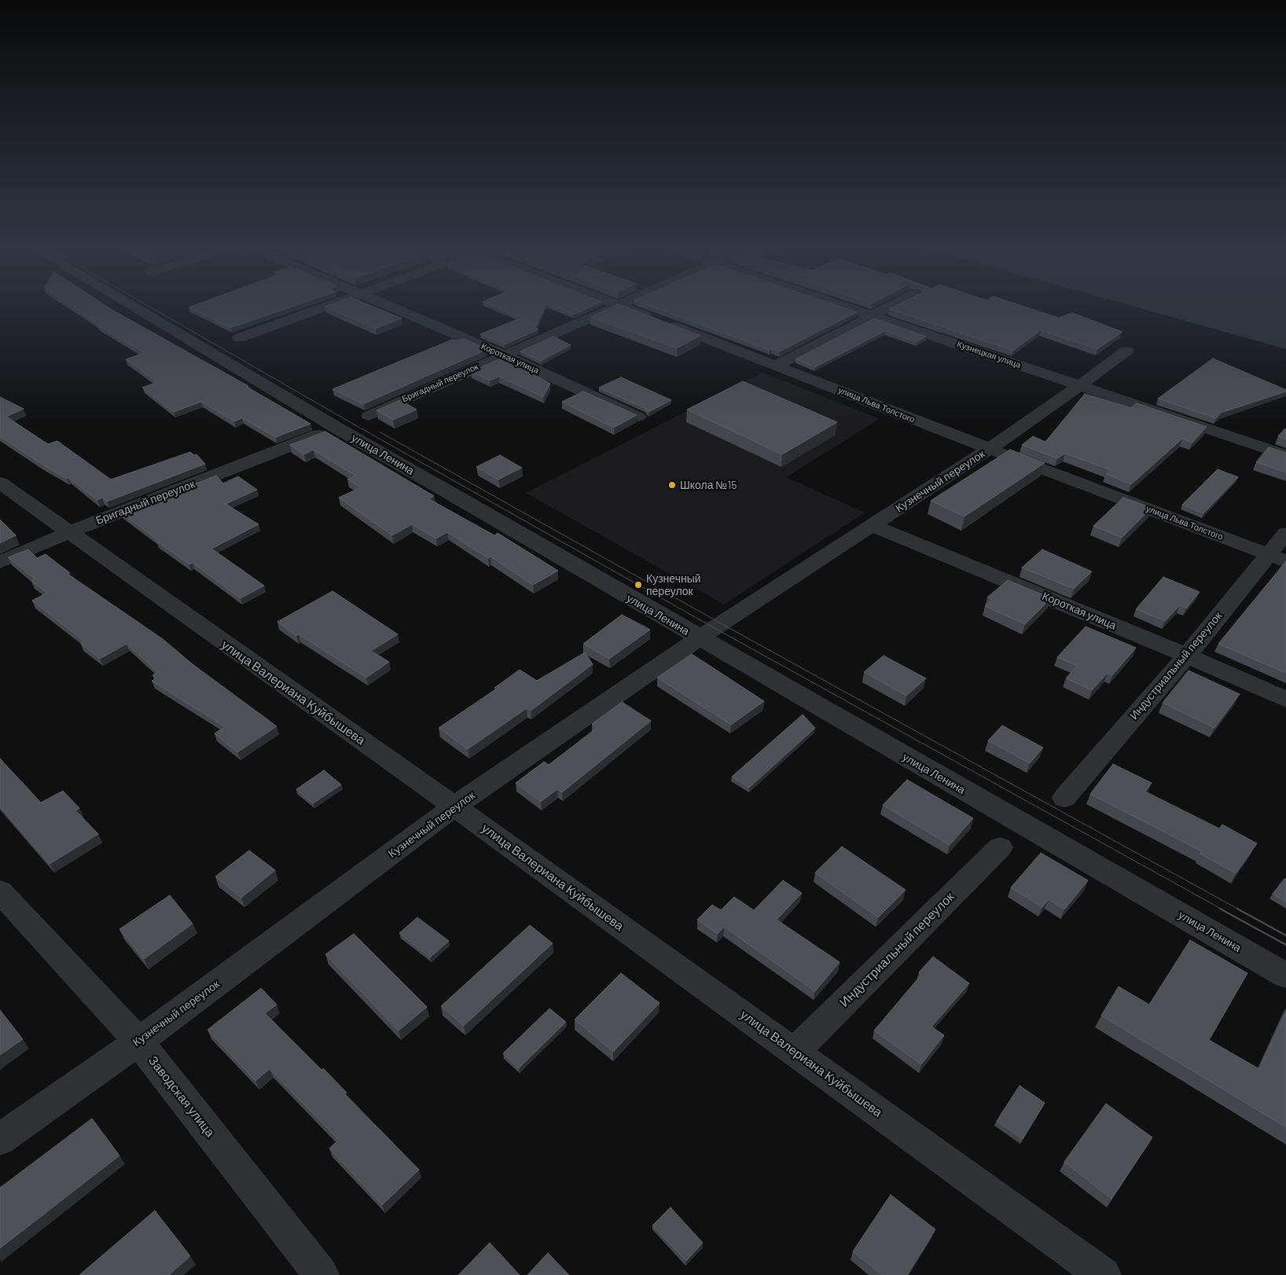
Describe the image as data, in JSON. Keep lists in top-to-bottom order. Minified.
{"streets":{"street":["Кузнецкая улица","Короткая улица","Бригадный переулок","улица Льва Толстого","улица Ленина","Кузнечный переулок","Индустриальный переулок","улица Валериана Куйбышева","Заводская улица"]},"crossings":[["Кузнецкая улица","Кузнечный переулок"],["Короткая улица","Бригадный переулок"],["Короткая улица","Кузнечный переулок"],["Короткая улица","Индустриальный переулок"],["Бригадный переулок","улица Ленина"],["Бригадный переулок","улица Валериана Куйбышева"],["улица Льва Толстого","Кузнечный переулок"],["улица Льва Толстого","Индустриальный переулок"],["улица Ленина","Кузнечный переулок"],["Кузнечный переулок","улица Валериана Куйбышева"],["Кузнечный переулок","Заводская улица"],["Индустриальный переулок","улица Валериана Куйбышева"]],"places":["Школа №15","Кузнечный переулок"]}
